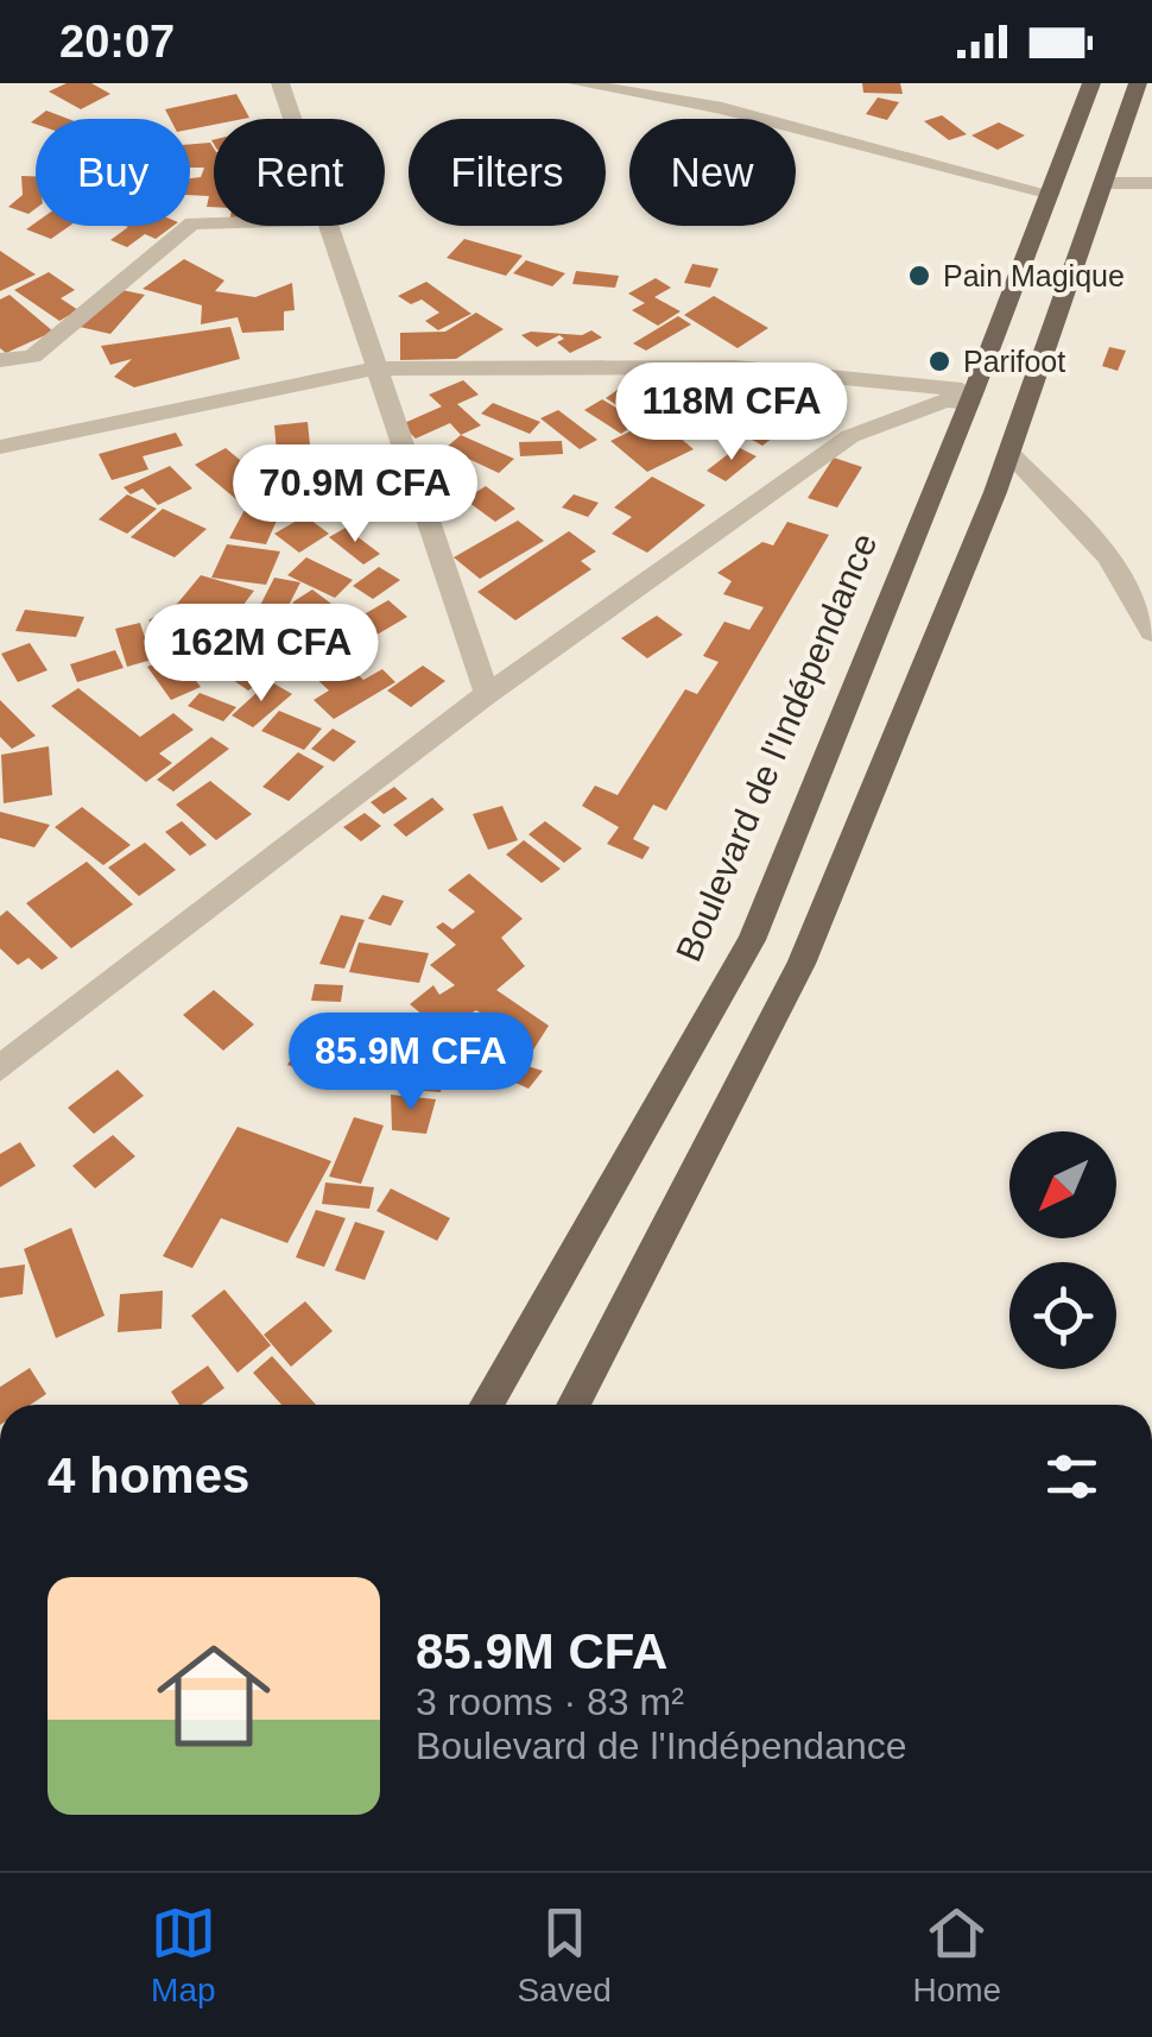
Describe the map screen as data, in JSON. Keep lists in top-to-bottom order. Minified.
{"streets":{"main road":["Boulevard de l'Indépendance"]},"places":["Pain Magique","Parifoot"],"north":"bottom left","page":{"status":"20:07","chip":["Buy","Rent","Filters","New"],"price":["118M CFA","70.9M CFA","162M CFA","85.9M CFA"],"heading":"4 homes","list":[{"name":"85.9M CFA","note":"3 rooms · 83 m² · Boulevard de l'Indépendance"}],"tabs":["Map","Saved","Home"]}}
